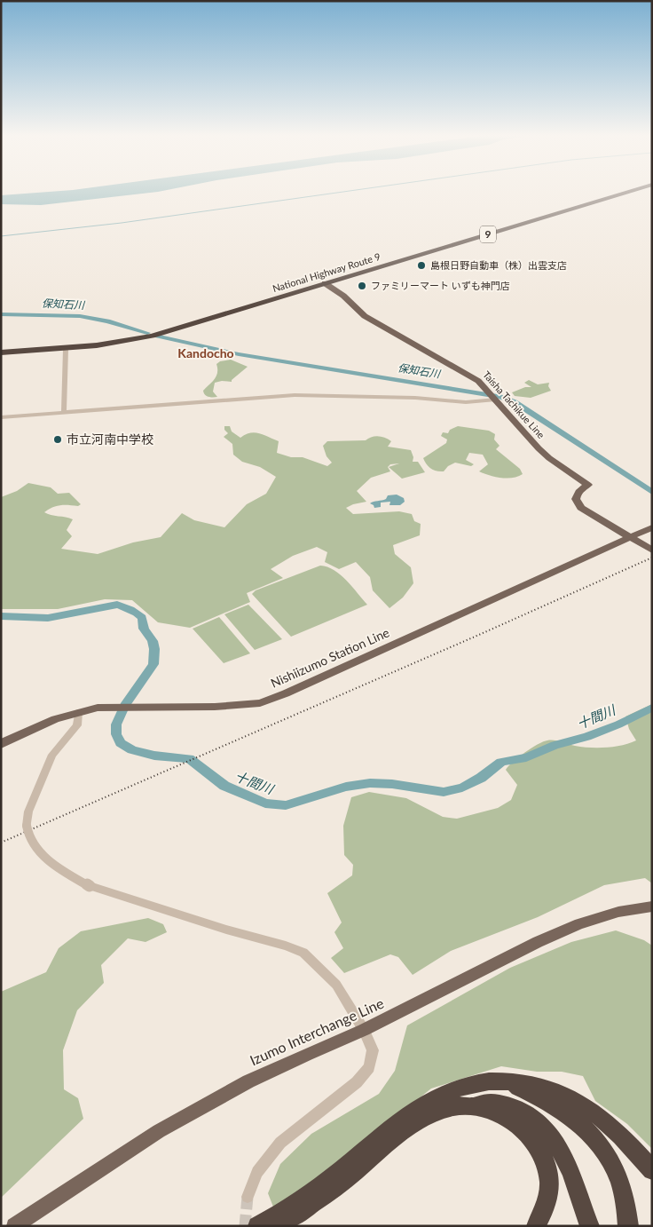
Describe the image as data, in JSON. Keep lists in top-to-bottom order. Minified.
{"streets":{"highway":["9","National Highway Route 9"],"main road":["Taisha Tachikue Line","Nishiizumo Station Line","Izumo Interchange Line"]},"crossings":[["National Highway Route 9","Taisha Tachikue Line"],["Taisha Tachikue Line","Nishiizumo Station Line"]],"districts":["Kandocho"],"water":["保知石川","十間川"],"places":["島根日野自動車（株）出雲支店","ファミリーマート いずも神門店","市立河南中学校"]}
